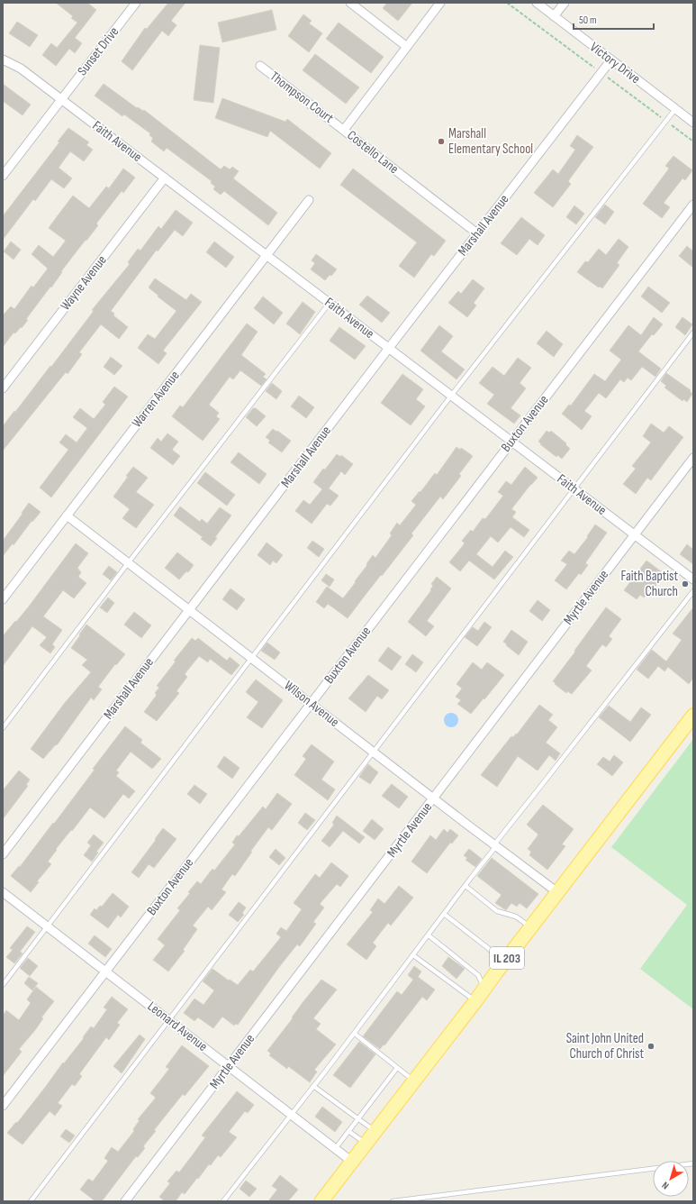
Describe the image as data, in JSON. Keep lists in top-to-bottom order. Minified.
{"streets":{"main road":["IL 203"],"street":["Sunset Drive","Victory Drive","Thompson Court","Faith Avenue","Costello Lane","Marshall Avenue","Wayne Avenue","Warren Avenue","Buxton Avenue","Myrtle Avenue","Wilson Avenue","Leonard Avenue"]},"crossings":[["Sunset Drive","Faith Avenue"],["Victory Drive","Marshall Avenue"],["Thompson Court","Costello Lane"],["Faith Avenue","Marshall Avenue"],["Faith Avenue","Wayne Avenue"],["Faith Avenue","Warren Avenue"],["Faith Avenue","Buxton Avenue"],["Faith Avenue","Myrtle Avenue"],["Costello Lane","Marshall Avenue"],["Marshall Avenue","Wilson Avenue"],["Warren Avenue","Wilson Avenue"],["Buxton Avenue","Wilson Avenue"],["Buxton Avenue","Leonard Avenue"],["Myrtle Avenue","Wilson Avenue"],["Myrtle Avenue","Leonard Avenue"],["Wilson Avenue","IL 203"],["IL 203","Leonard Avenue"]],"places":["Marshall Elementary School","Faith Baptist Church","Saint John United Church of Christ"],"scale_bar":"50 m","north":"bottom left"}
